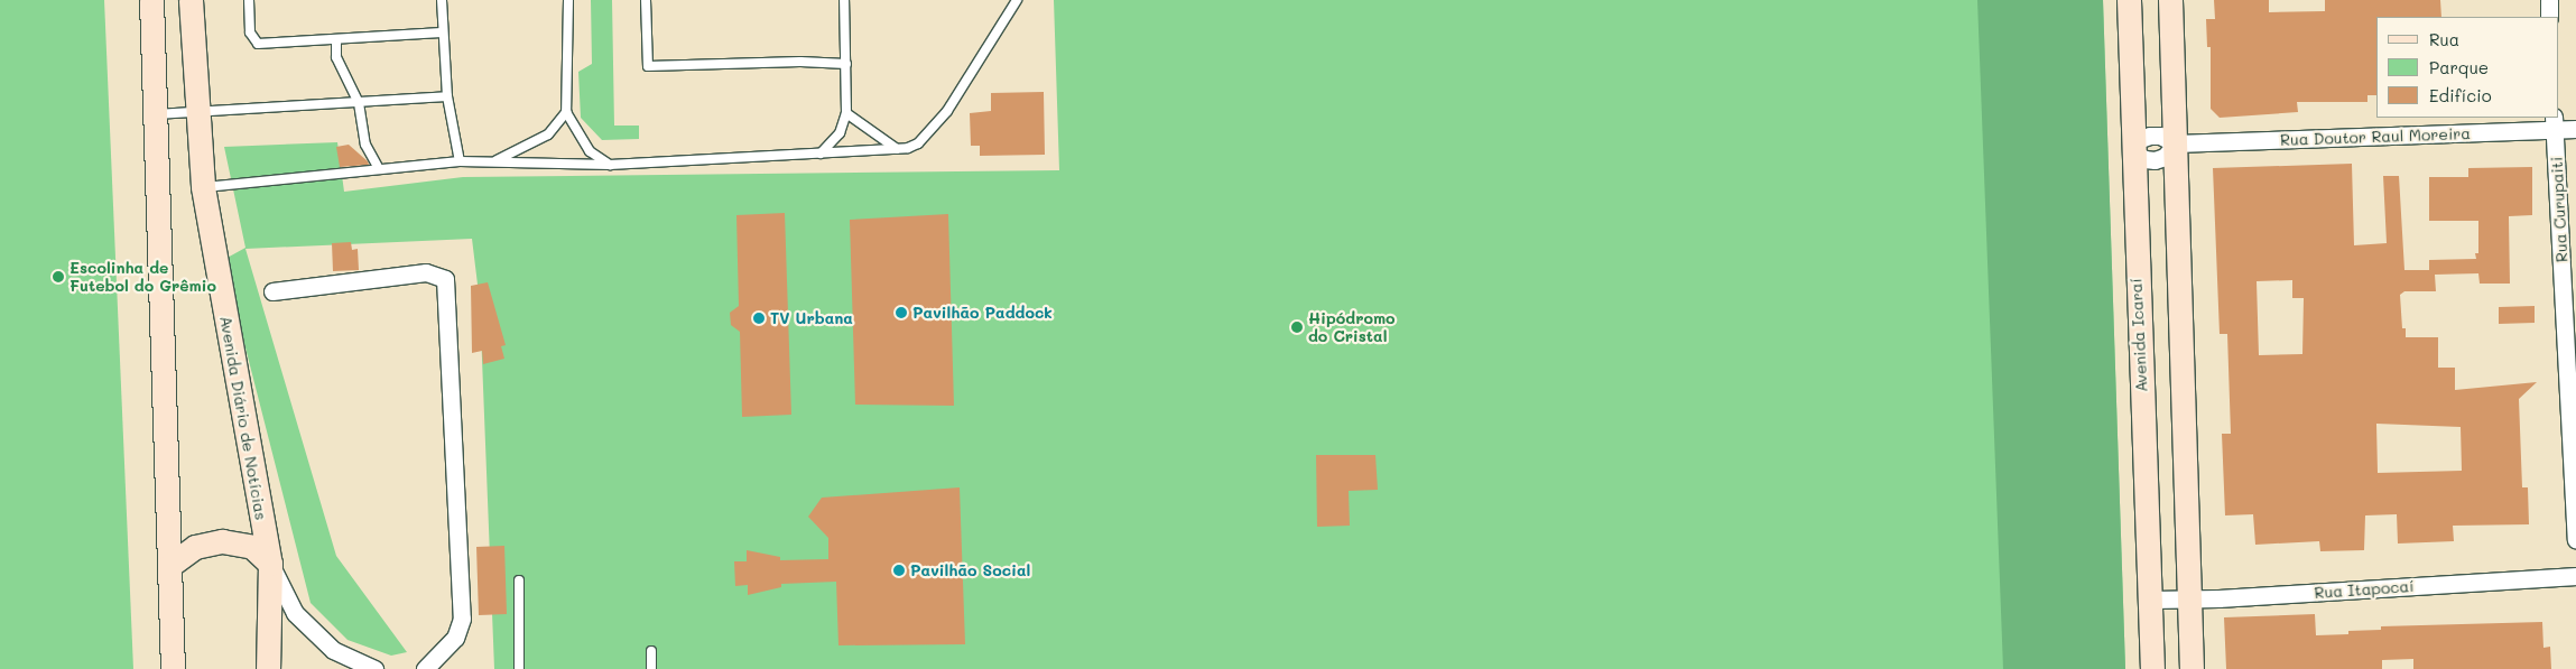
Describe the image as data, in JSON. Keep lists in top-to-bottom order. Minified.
{"streets":{"main road":["Avenida Icaraí","Avenida Diário de Notícias"],"street":["Rua Doutor Raul Moreira","Rua Curupaiti","Rua Itapocaí"]},"crossings":[["Rua Doutor Raul Moreira","Rua Curupaiti"],["Rua Doutor Raul Moreira","Avenida Icaraí"],["Avenida Icaraí","Rua Itapocaí"]],"places":["Escolinha de Futebol do Grêmio","Pavilhão Paddock","TV Urbana","Hipódromo do Cristal","Pavilhão Social"],"legend":["Rua","Parque","Edifício"]}
